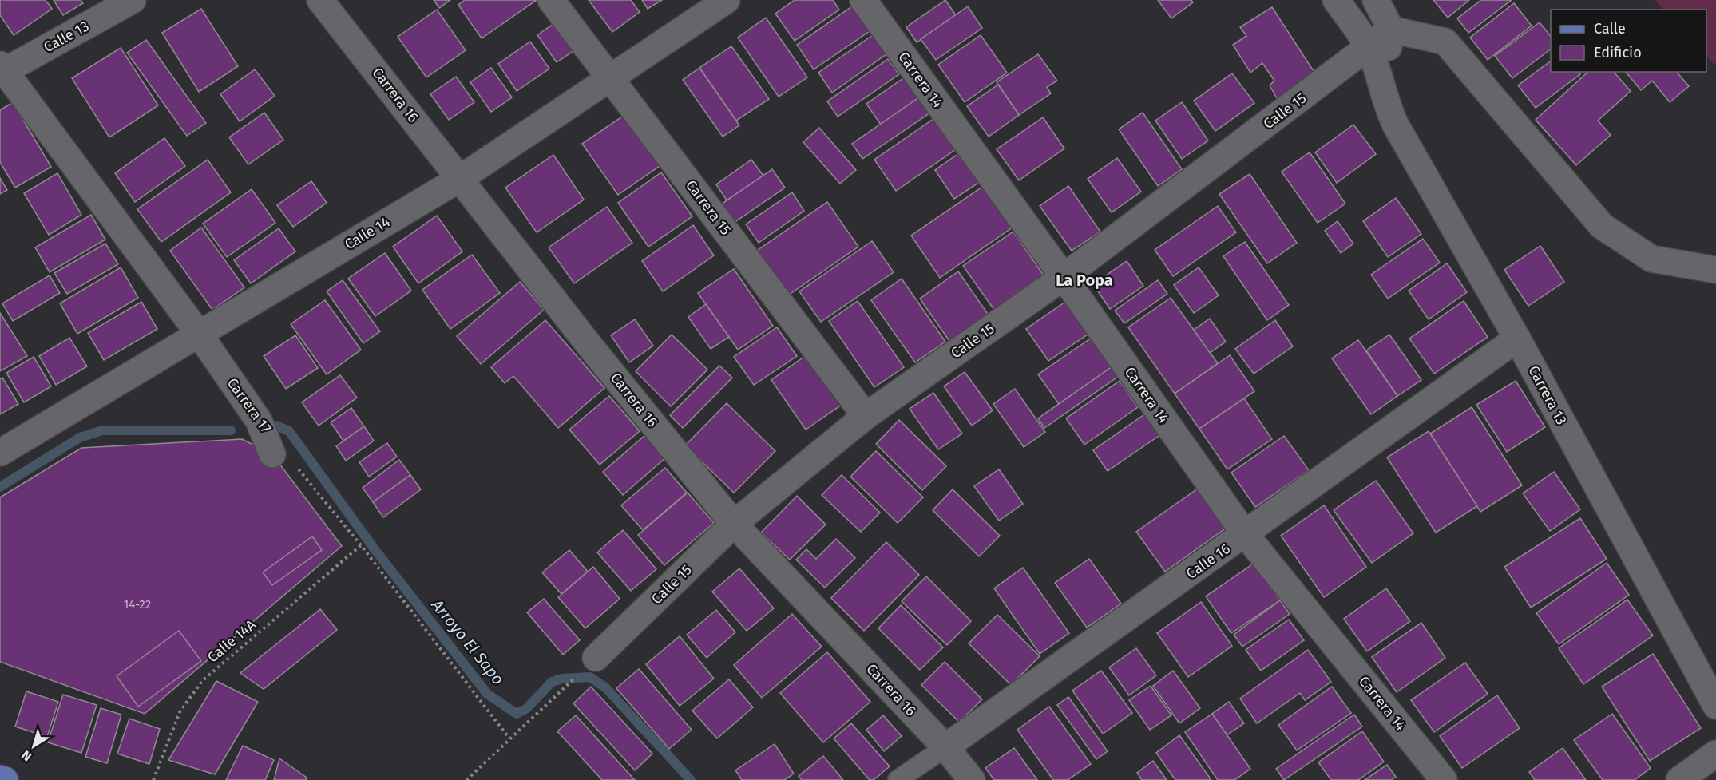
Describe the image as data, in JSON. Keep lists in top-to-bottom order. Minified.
{"streets":{"street":["Calle 13","Carrera 14","Carrera 16","Calle 15","Carrera 15","Calle 14","Carrera 13","Carrera 17","Calle 16"],"path":["Calle 14A"]},"crossings":[["Calle 13","Carrera 17"],["Carrera 14","Calle 15"],["Carrera 14","Calle 16"],["Carrera 16","Calle 15"],["Carrera 16","Calle 14"],["Carrera 16","Calle 16"],["Calle 15","Carrera 15"],["Calle 15","Carrera 13"],["Carrera 15","Calle 14"],["Calle 14","Carrera 17"],["Carrera 13","Calle 16"]],"districts":["La Popa"],"water":["Arroyo El Sapo"],"house_numbers":["14-22"],"legend":["Calle","Edificio"],"north":"bottom left"}
